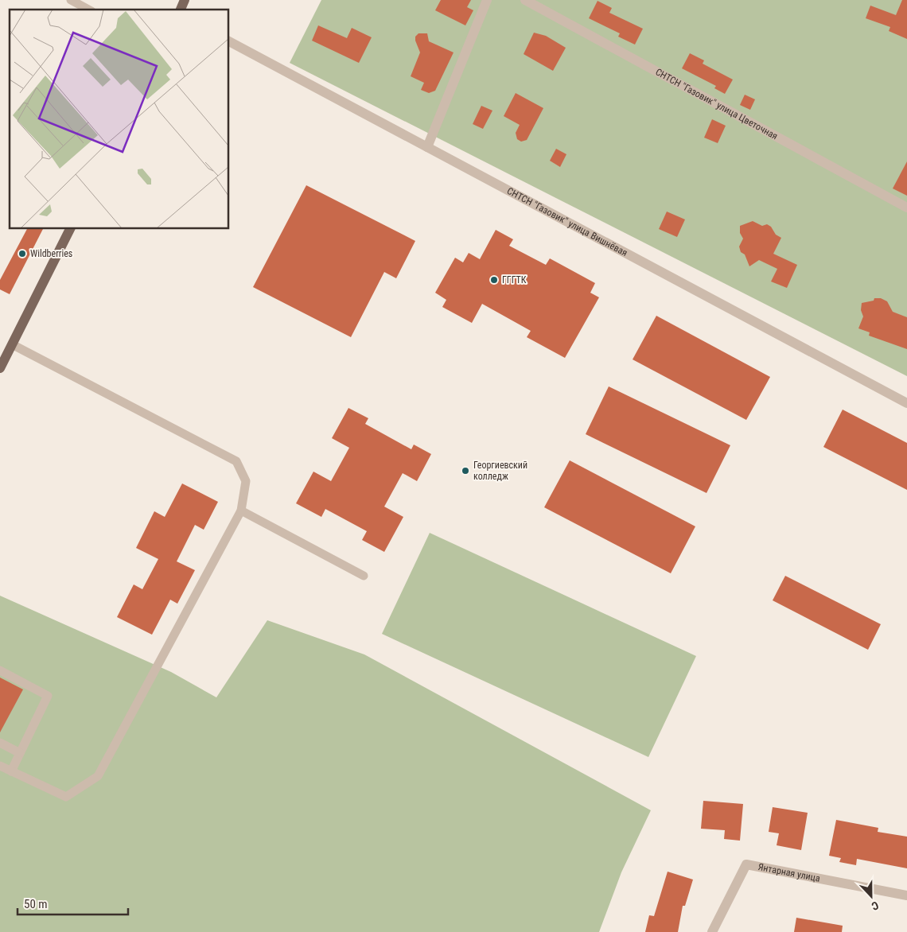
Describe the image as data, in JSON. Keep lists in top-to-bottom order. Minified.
{"streets":{"street":["СНТСН \"Газовик\" улица Цветочная","СНТСН \"Газовик\" улица Вишнёвая","Янтарная улица"]},"places":["Wildberries","ГГГТК","Георгиевский колледж"],"scale_bar":"50 m","north":"bottom"}
